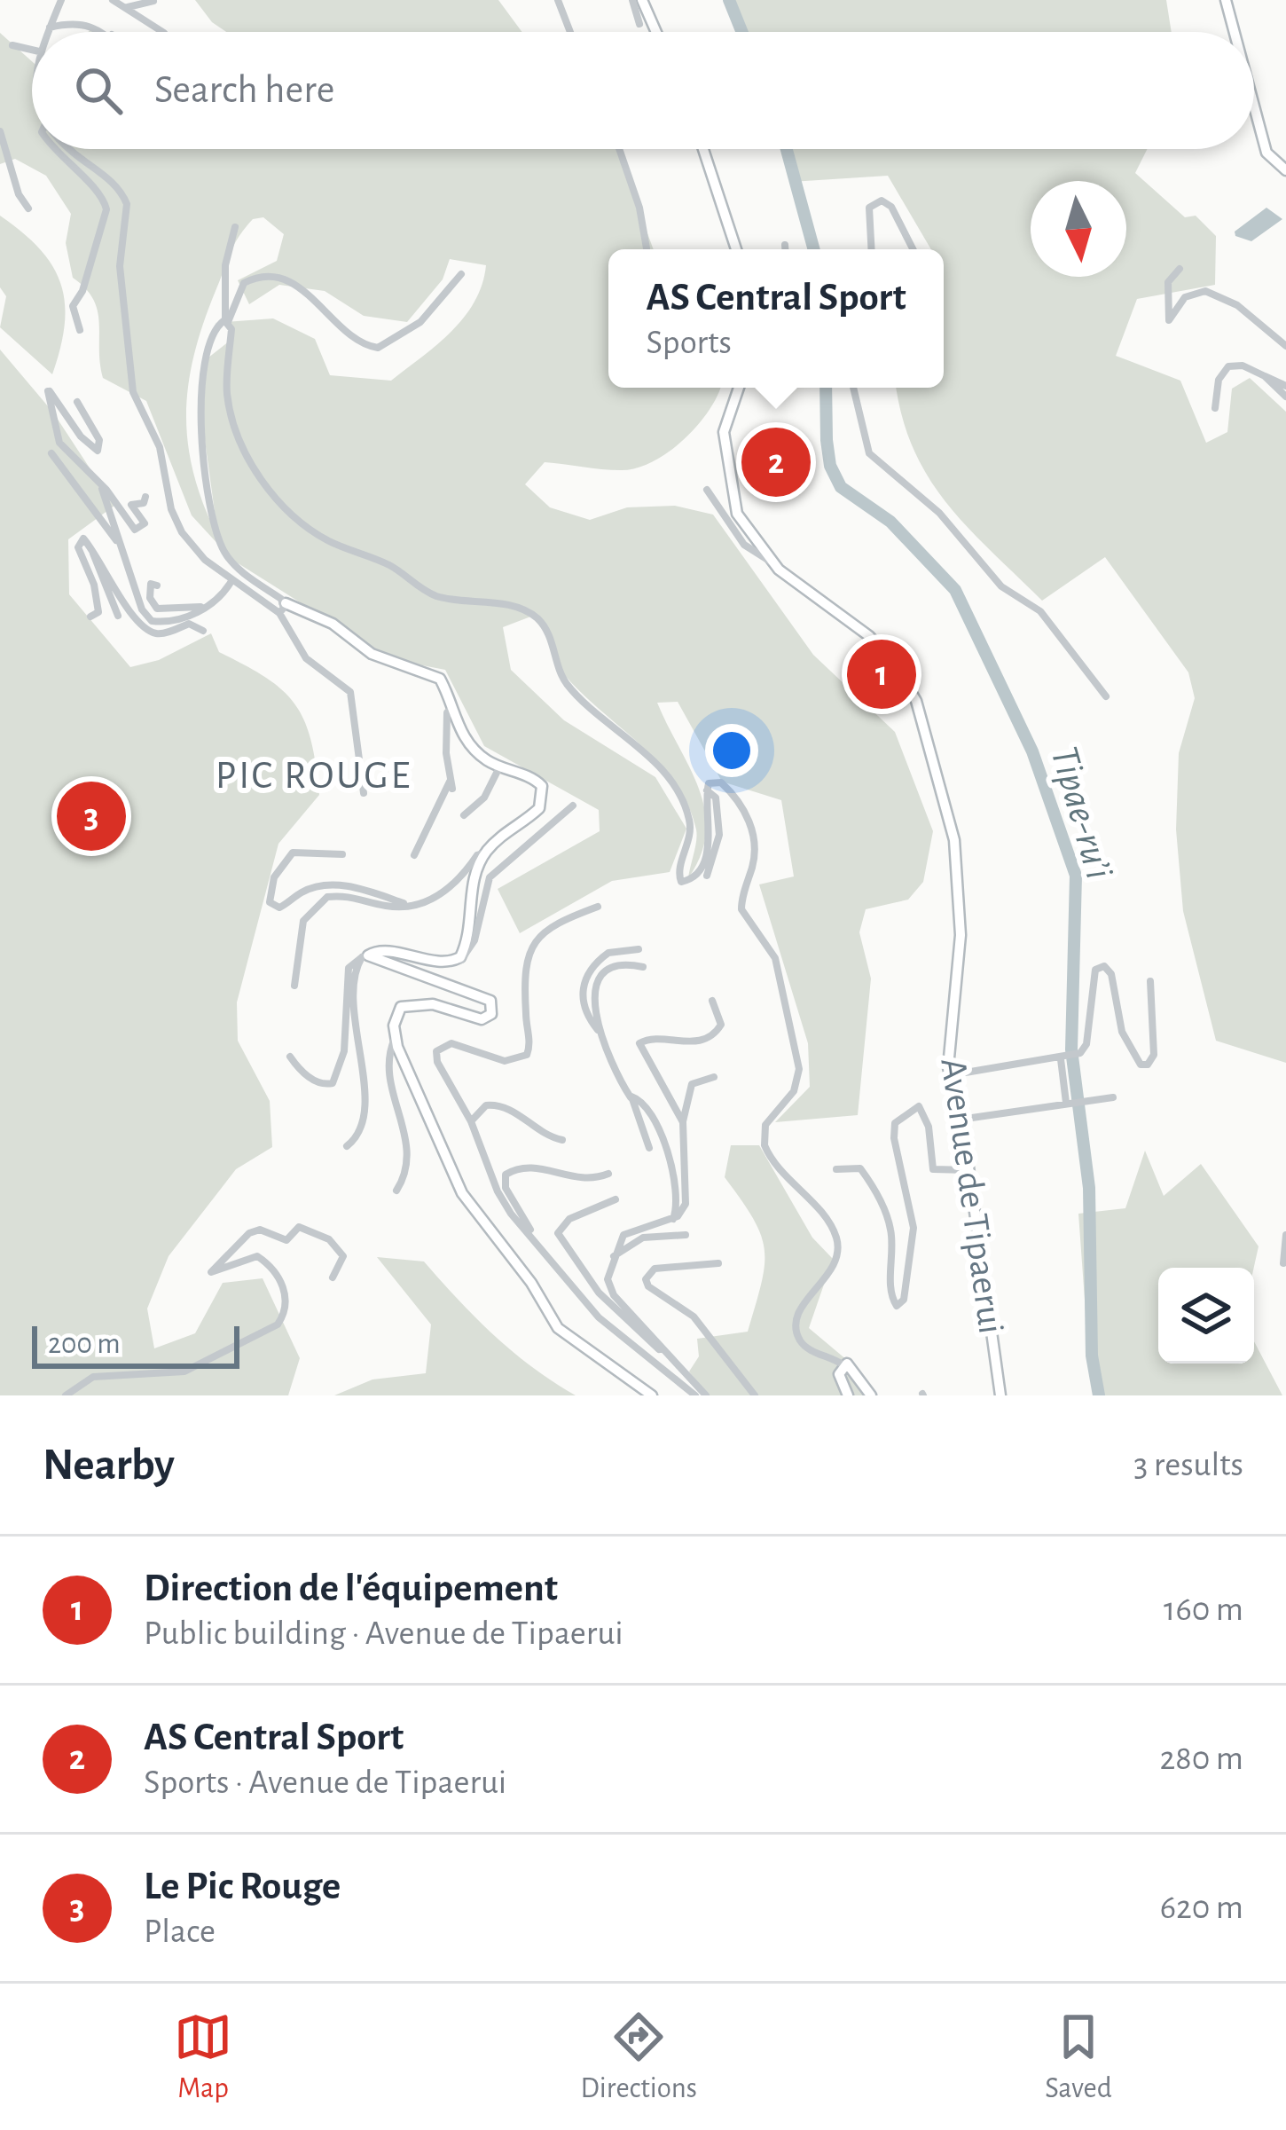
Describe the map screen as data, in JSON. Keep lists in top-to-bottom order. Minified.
{"streets":{"street":["Avenue de Tipaerui"]},"districts":["PIC ROUGE"],"water":["Tipae-ru’i"],"scale_bar":"200 m","north":"bottom","page":{"search":"Search here","popup":["AS Central Sport","Sports"],"pins":["2","1","3"],"scale":"200 m","heading":["Nearby","3 results"],"list":[{"mark":"1","name":"Direction de l'équipement","note":"Public building · Avenue de Tipaerui","value":"160 m"},{"mark":"2","name":"AS Central Sport","note":"Sports · Avenue de Tipaerui","value":"280 m"},{"mark":"3","name":"Le Pic Rouge","note":"Place","value":"620 m"}],"nav":["Map","Directions","Saved"]}}
